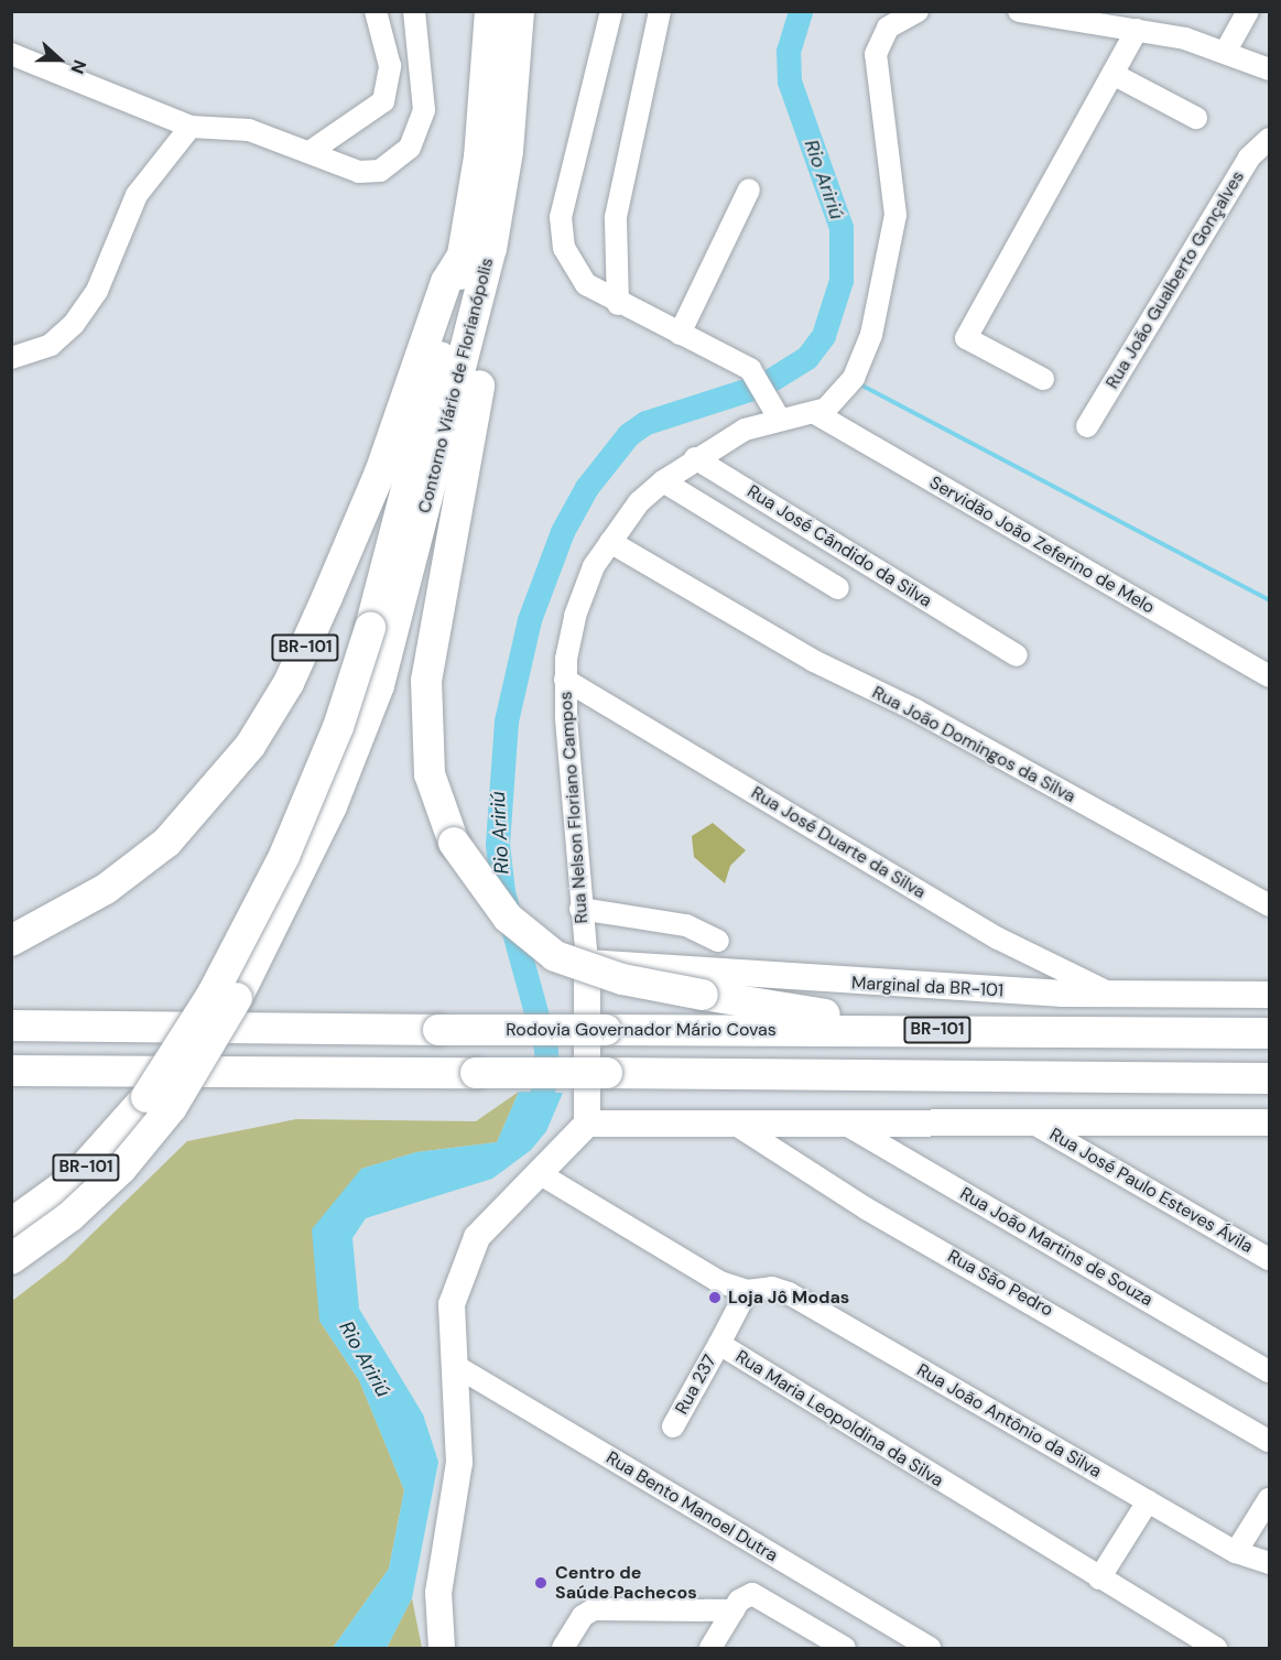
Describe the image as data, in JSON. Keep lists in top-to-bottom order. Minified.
{"streets":{"highway":["Contorno Viário de Florianópolis","BR-101","Rodovia Governador Mário Covas"],"main road":["Rua Nelson Floriano Campos","Marginal da BR-101"],"street":["Rua João Gualberto Gonçalves","Servidão João Zeferino de Melo","Rua José Cândido da Silva","Rua João Domingos da Silva","Rua José Duarte da Silva","Rua José Paulo Esteves Ávila","Rua João Martins de Souza","Rua São Pedro","Rua 237","Rua Maria Leopoldina da Silva","Rua João Antônio da Silva","Rua Bento Manoel Dutra"]},"crossings":[["Contorno Viário de Florianópolis","BR-101"],["Servidão João Zeferino de Melo","Rua Nelson Floriano Campos"],["Rua José Cândido da Silva","Rua Nelson Floriano Campos"],["BR-101","Rodovia Governador Mário Covas"],["Rua João Domingos da Silva","Rua Nelson Floriano Campos"],["Rua Nelson Floriano Campos","Rua José Duarte da Silva"],["Rua Nelson Floriano Campos","Marginal da BR-101"],["Rua José Duarte da Silva","Marginal da BR-101"],["Rua 237","Rua Maria Leopoldina da Silva"],["Rua Maria Leopoldina da Silva","Rua João Antônio da Silva"]],"water":["Rio Aririú"],"places":["Loja Jô Modas","Centro de Saúde Pachecos"],"north":"right"}
